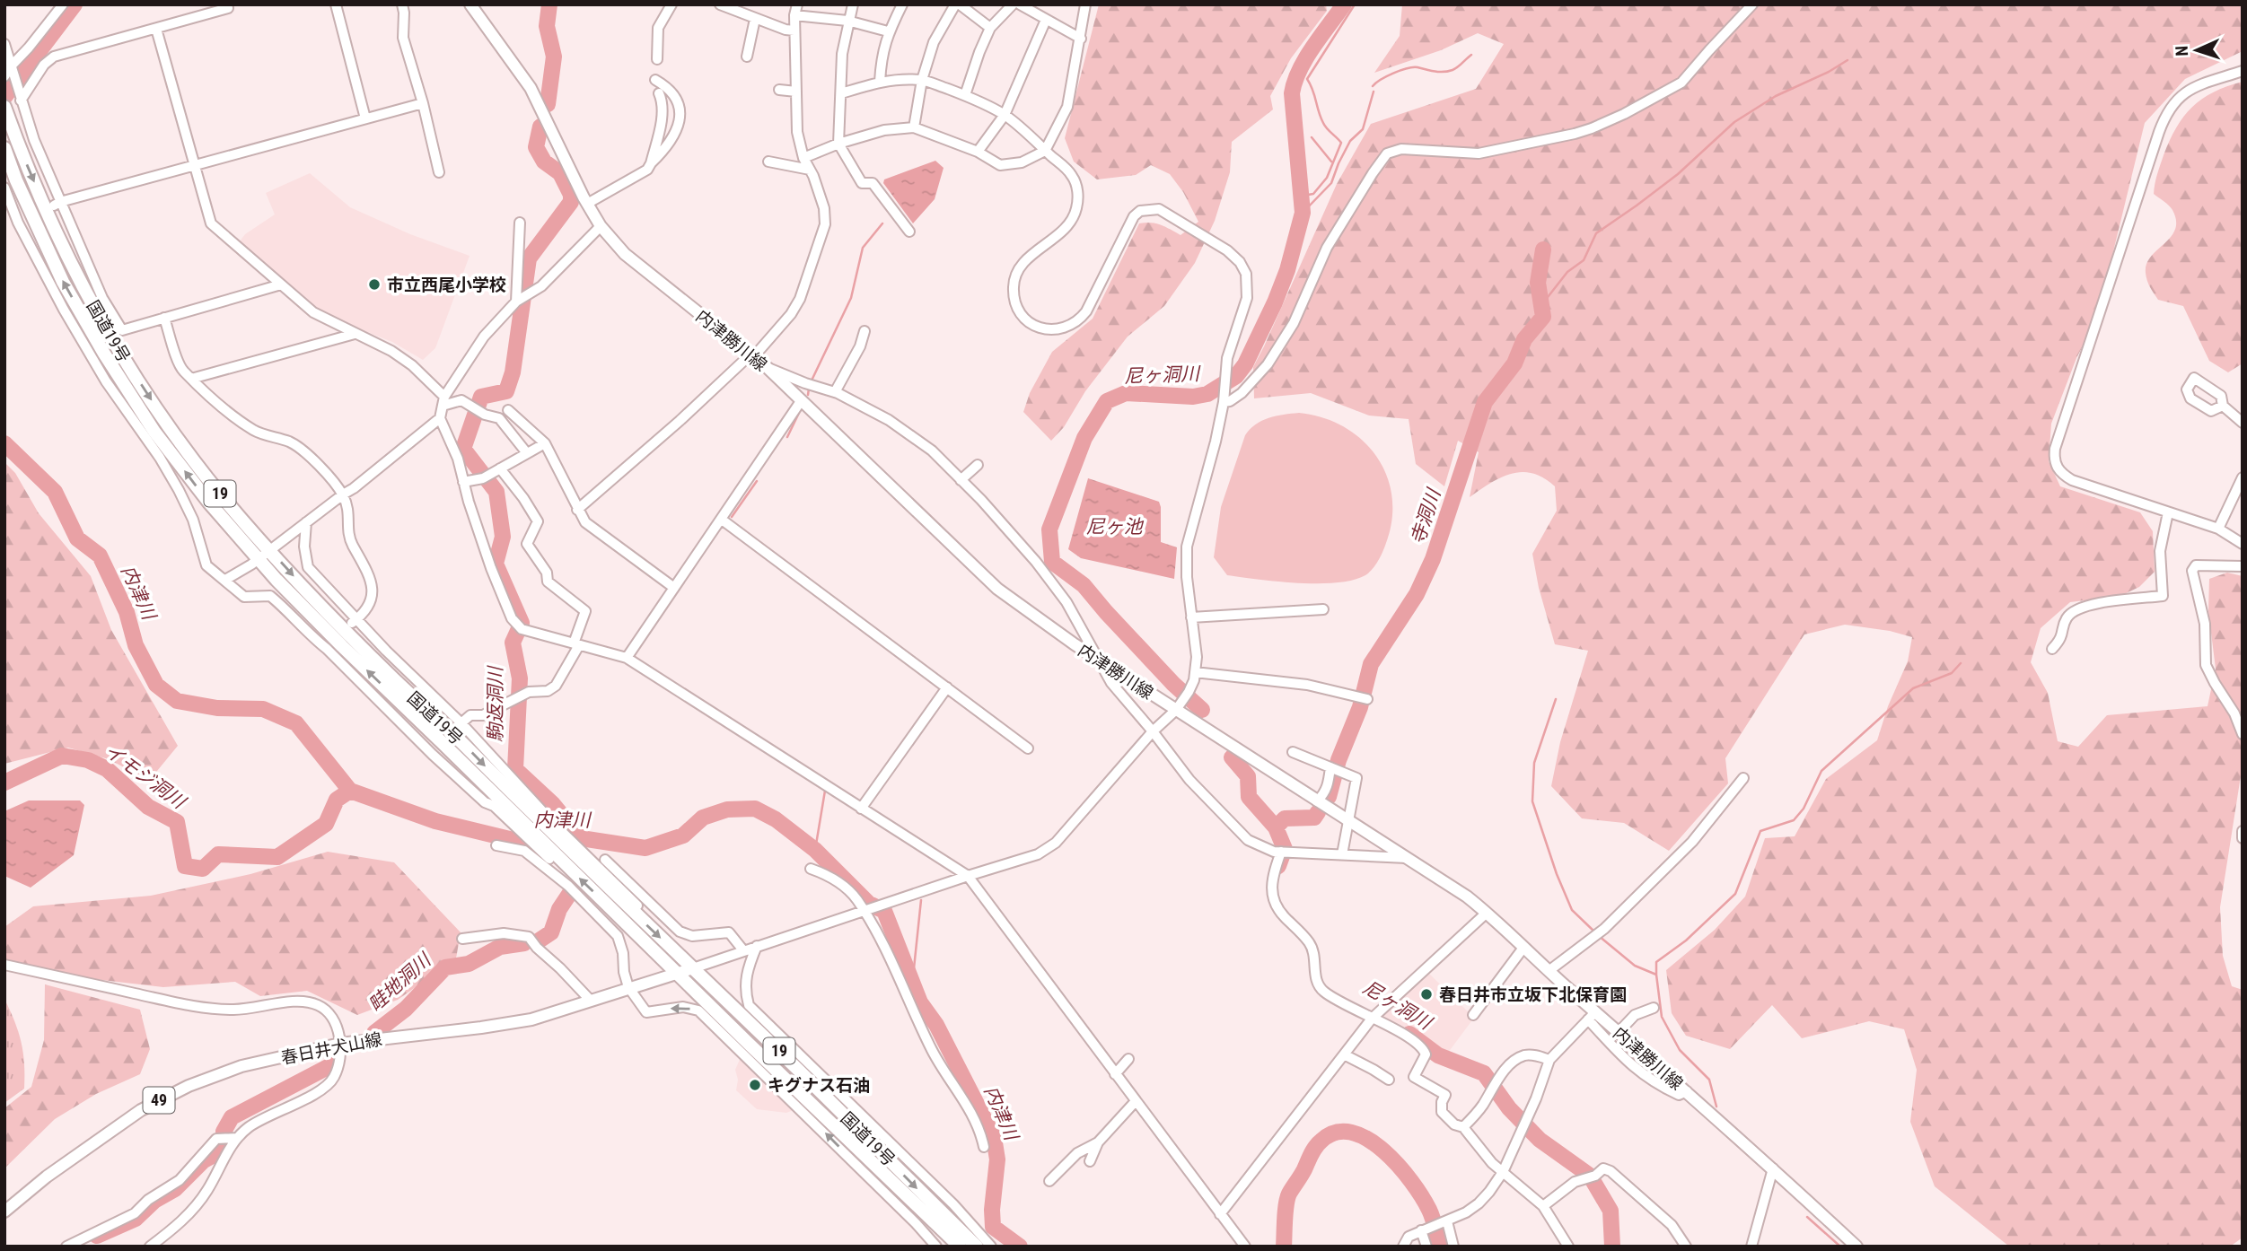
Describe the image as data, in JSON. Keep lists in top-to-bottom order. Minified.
{"streets":{"highway":["国道19号","19"],"main road":["内津勝川線","春日井犬山線","49"]},"crossings":[["国道19号","春日井犬山線"]],"water":["尼ヶ洞川","寺洞川","尼ヶ池","内津川","駒返洞川","イモジ洞川","畦地洞川"],"places":["市立西尾小学校","春日井市立坂下北保育園","キグナス石油"],"north":"left"}
